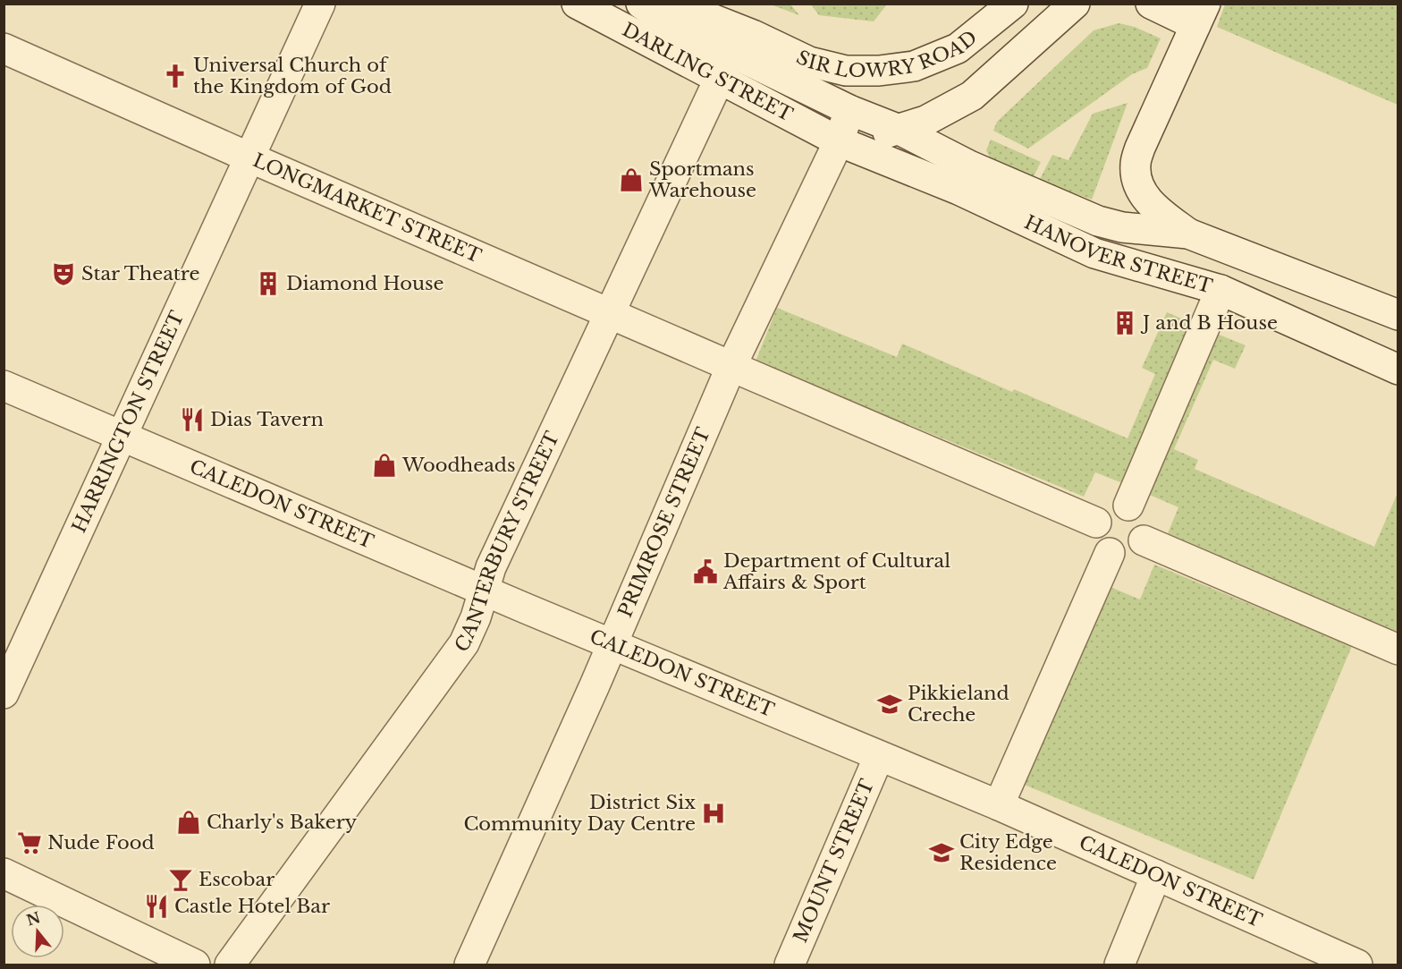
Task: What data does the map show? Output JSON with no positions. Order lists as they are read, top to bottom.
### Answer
{
  "streets": {
    "street": [
      "SIR LOWRY ROAD",
      "DARLING STREET",
      "LONGMARKET STREET",
      "HANOVER STREET",
      "HARRINGTON STREET",
      "CALEDON STREET",
      "PRIMROSE STREET",
      "CANTERBURY STREET",
      "MOUNT STREET"
    ]
  },
  "crossings": [
    ["DARLING STREET", "HANOVER STREET"],
    ["DARLING STREET", "PRIMROSE STREET"],
    ["DARLING STREET", "CANTERBURY STREET"],
    ["LONGMARKET STREET", "HARRINGTON STREET"],
    ["LONGMARKET STREET", "PRIMROSE STREET"],
    ["LONGMARKET STREET", "CANTERBURY STREET"],
    ["HANOVER STREET", "PRIMROSE STREET"],
    ["HARRINGTON STREET", "CALEDON STREET"],
    ["CALEDON STREET", "PRIMROSE STREET"],
    ["CALEDON STREET", "CANTERBURY STREET"],
    ["CALEDON STREET", "MOUNT STREET"]
  ],
  "places": {
    "church": ["Universal Church of the Kingdom of God"],
    "shop": ["Sportmans Warehouse", "Woodheads", "Charly's Bakery"],
    "theatre": ["Star Theatre"],
    "building": ["Diamond House", "J and B House"],
    "restaurant": ["Dias Tavern", "Castle Hotel Bar"],
    "public building": ["Department of Cultural Affairs & Sport"],
    "school or university": ["Pikkieland Creche", "City Edge Residence"],
    "hospital": ["District Six Community Day Centre"],
    "supermarket": ["Nude Food"],
    "bar": ["Escobar"]
  },
  "north": "top"
}
